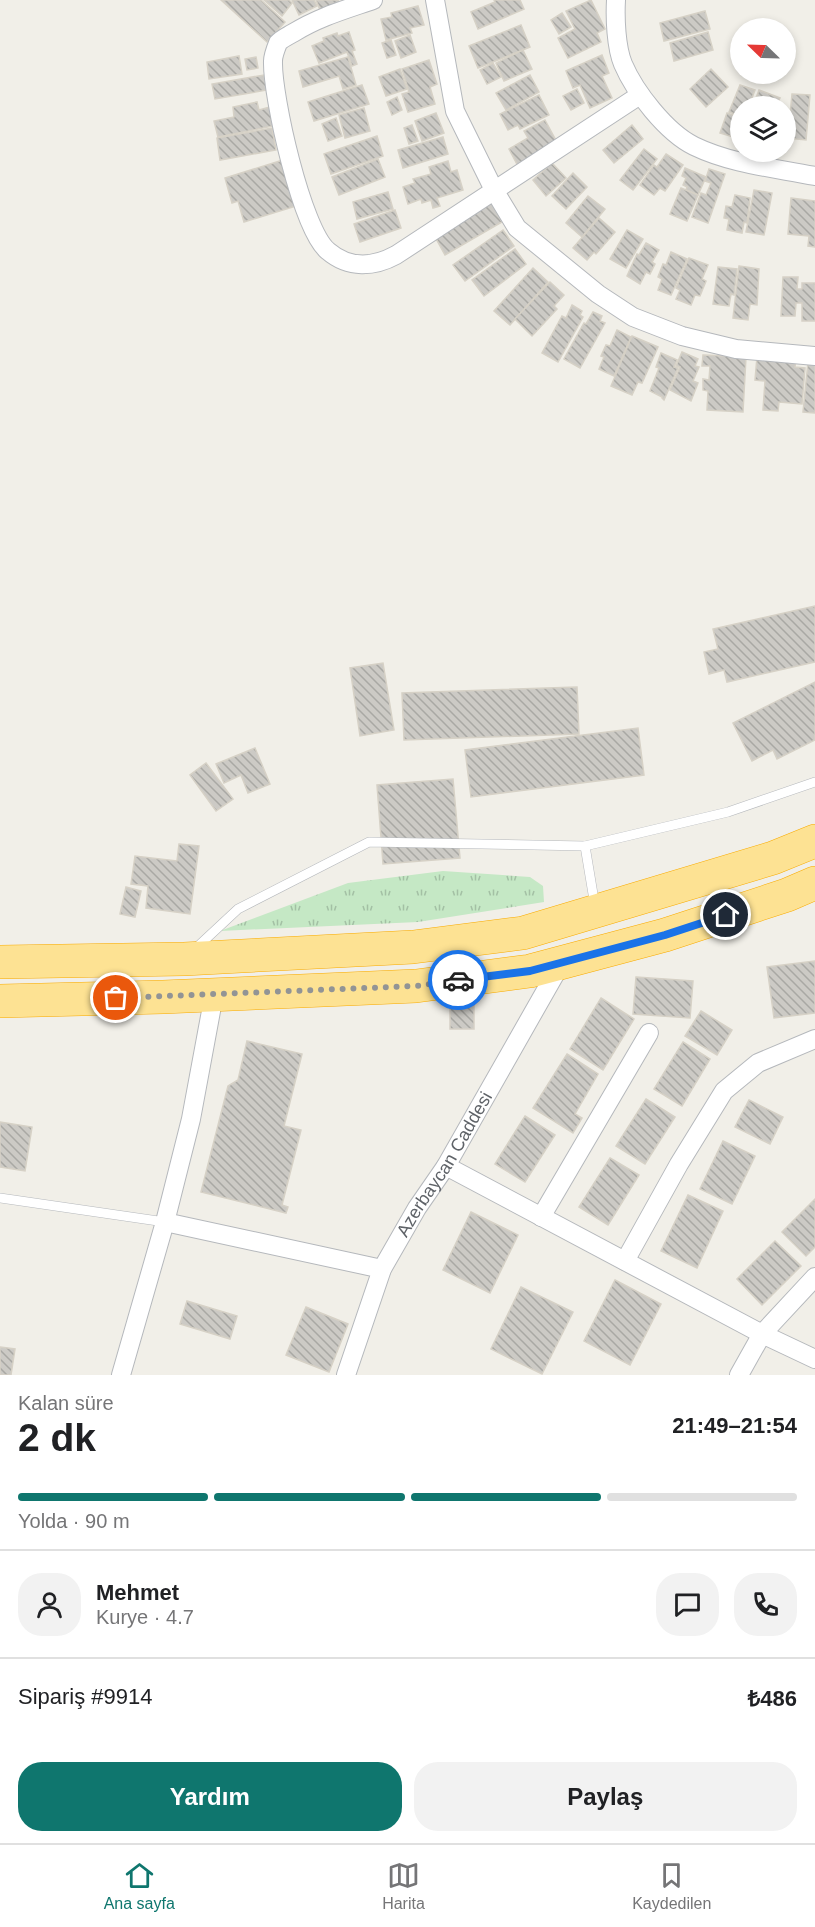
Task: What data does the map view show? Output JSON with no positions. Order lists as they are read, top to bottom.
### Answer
{
  "streets": {
    "street": ["Azerbaycan Caddesi"]
  },
  "north": "top left",
  "page": {
    "heading": ["2 dk", "Kalan süre", "21:49–21:54"],
    "panel": [
      "Mehmet",
      "Kurye · 4.7",
      "Sipariş #9914",
      "₺486"
    ],
    "bar": "Yolda · 90 m",
    "buttons": ["Yardım", "Paylaş"],
    "tabs": ["Ana sayfa", "Harita", "Kaydedilen"]
  }
}
